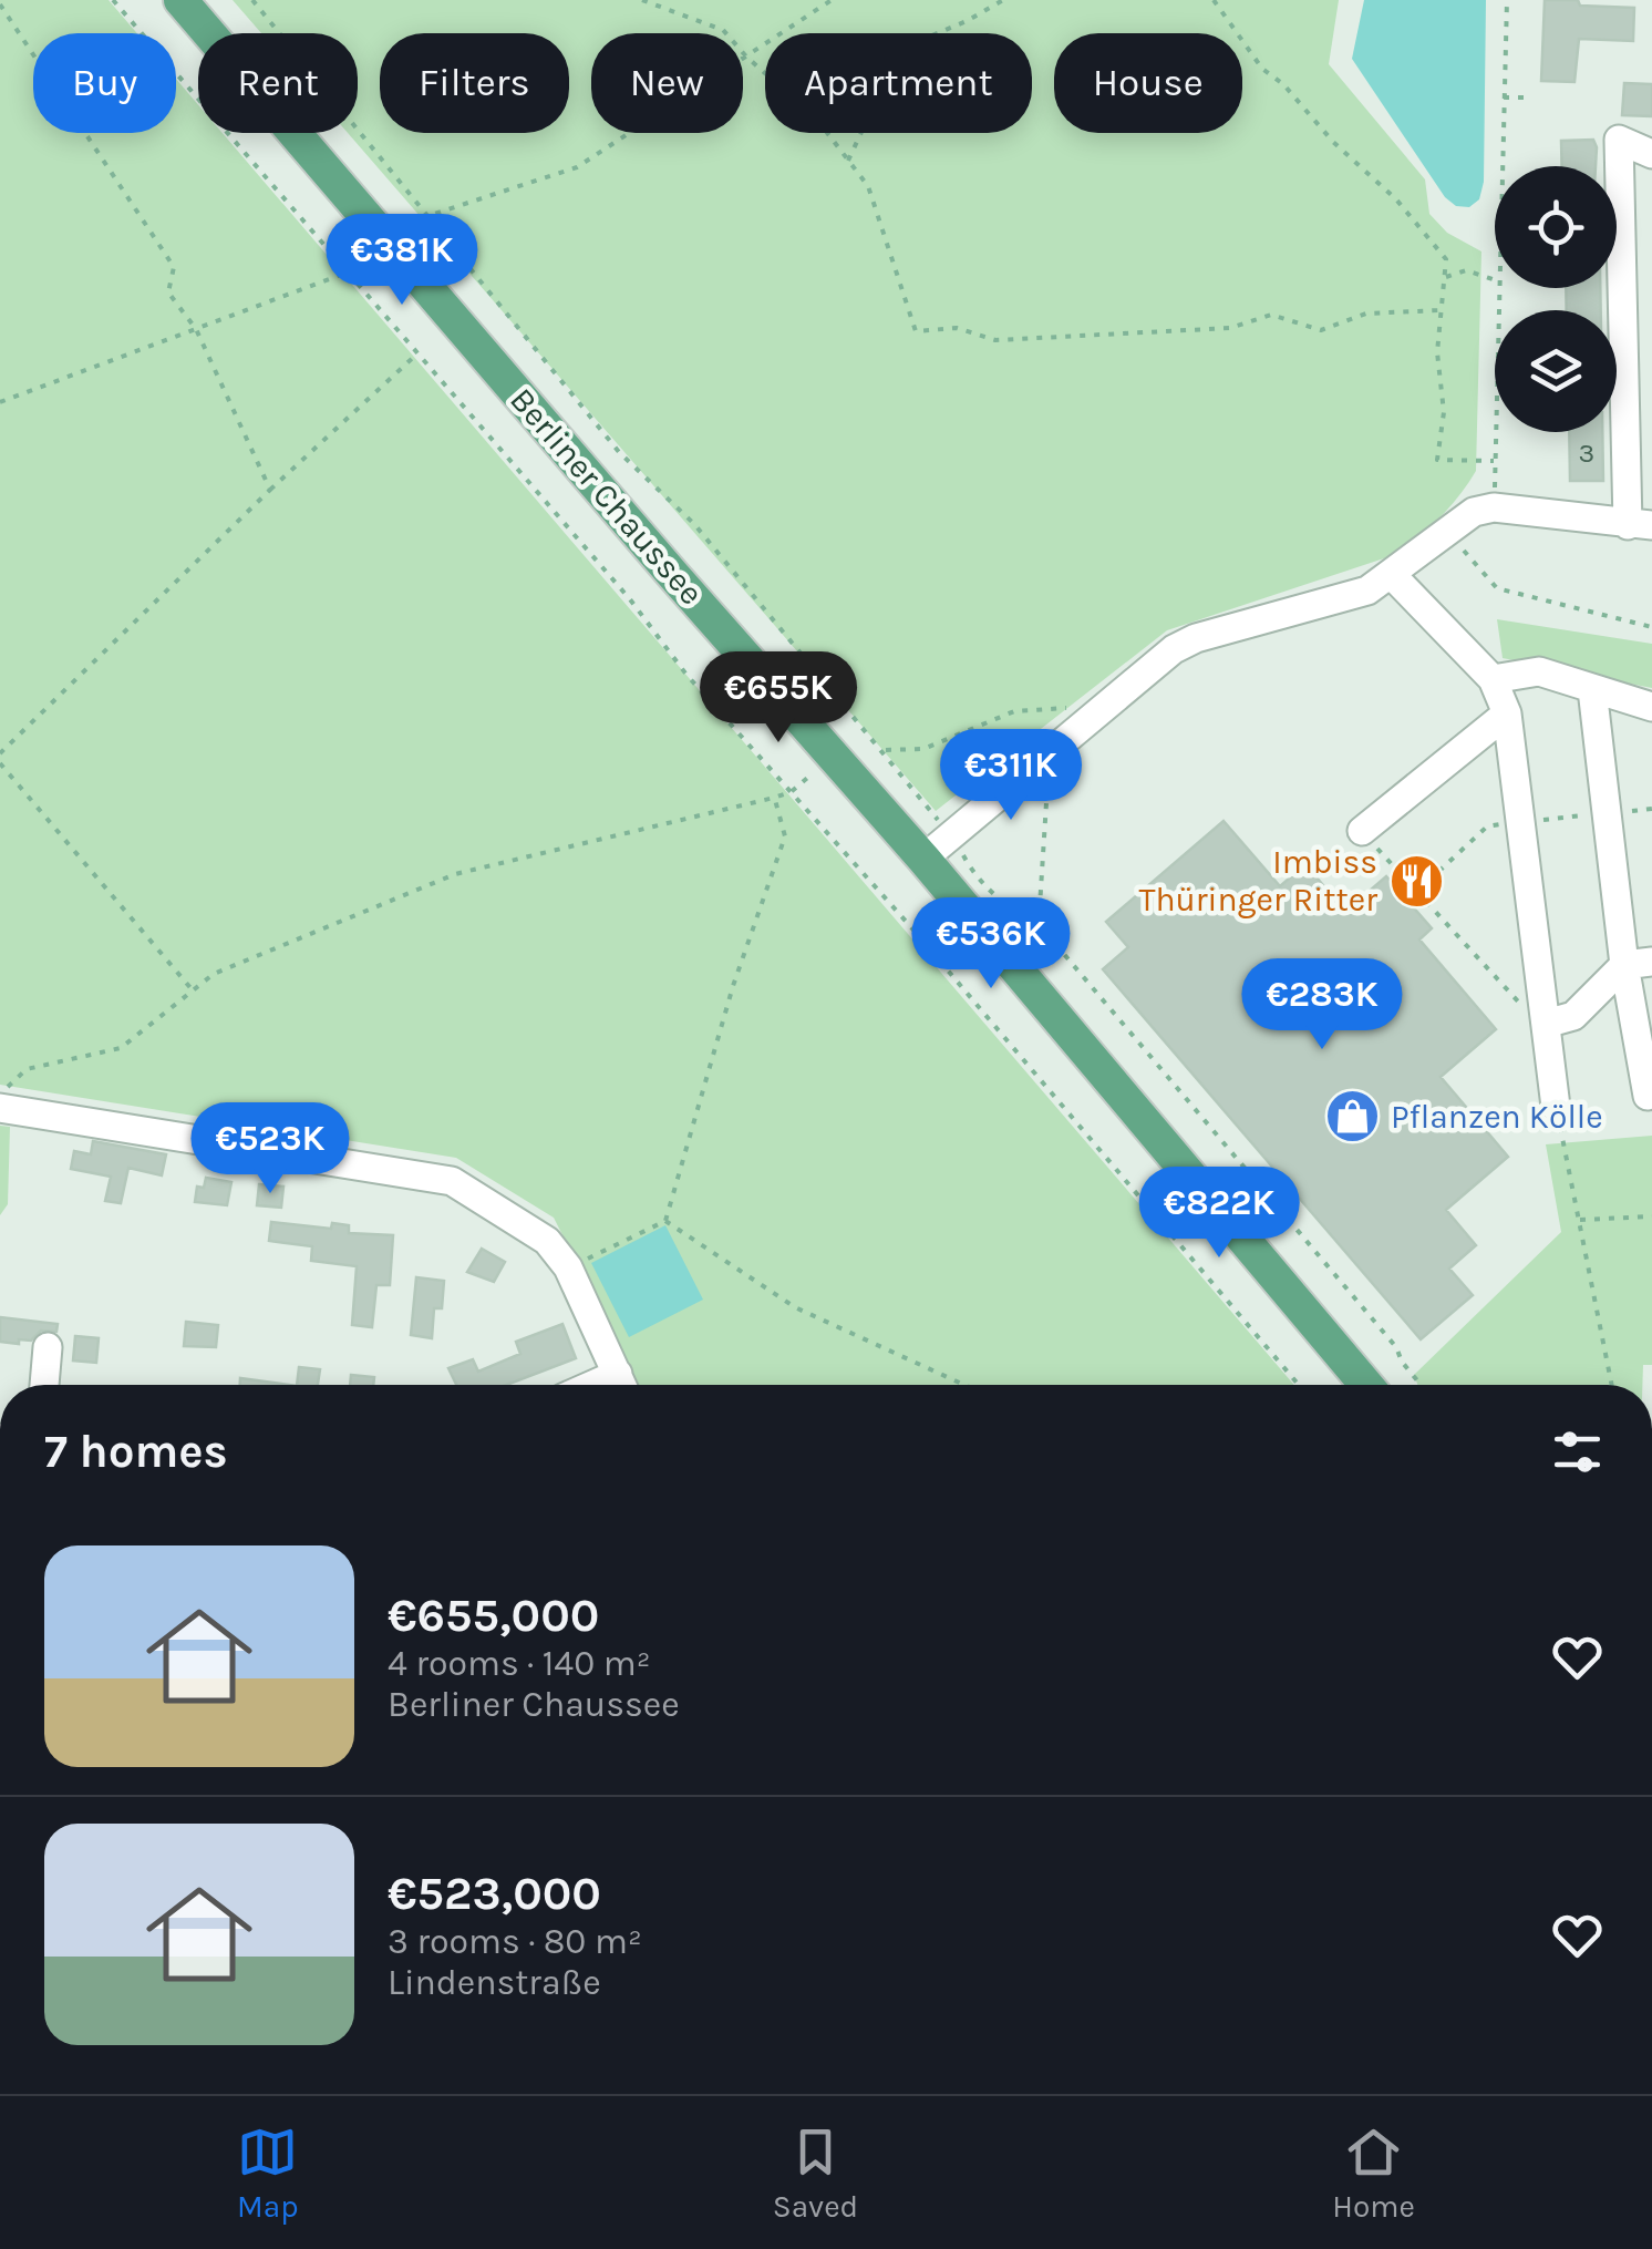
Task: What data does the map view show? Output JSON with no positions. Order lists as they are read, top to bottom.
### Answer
{
  "streets": {
    "main road": ["Berliner Chaussee"]
  },
  "places": {
    "restaurant": ["Imbiss Thüringer Ritter"],
    "shop": ["Pflanzen Kölle"]
  },
  "house_numbers": ["3"],
  "page": {
    "chip": [
      "Buy",
      "Rent",
      "Filters",
      "New",
      "Apartment",
      "House"
    ],
    "price": [
      "€381K",
      "€655K",
      "€311K",
      "€536K",
      "€283K",
      "€523K",
      "€822K"
    ],
    "heading": "7 homes",
    "list": [
      {
        "name": "€655,000",
        "note": "4 rooms · 140 m² · Berliner Chaussee"
      },
      {
        "name": "€523,000",
        "note": "3 rooms · 80 m² · Lindenstraße"
      }
    ],
    "tabs": ["Map", "Saved", "Home"]
  }
}
